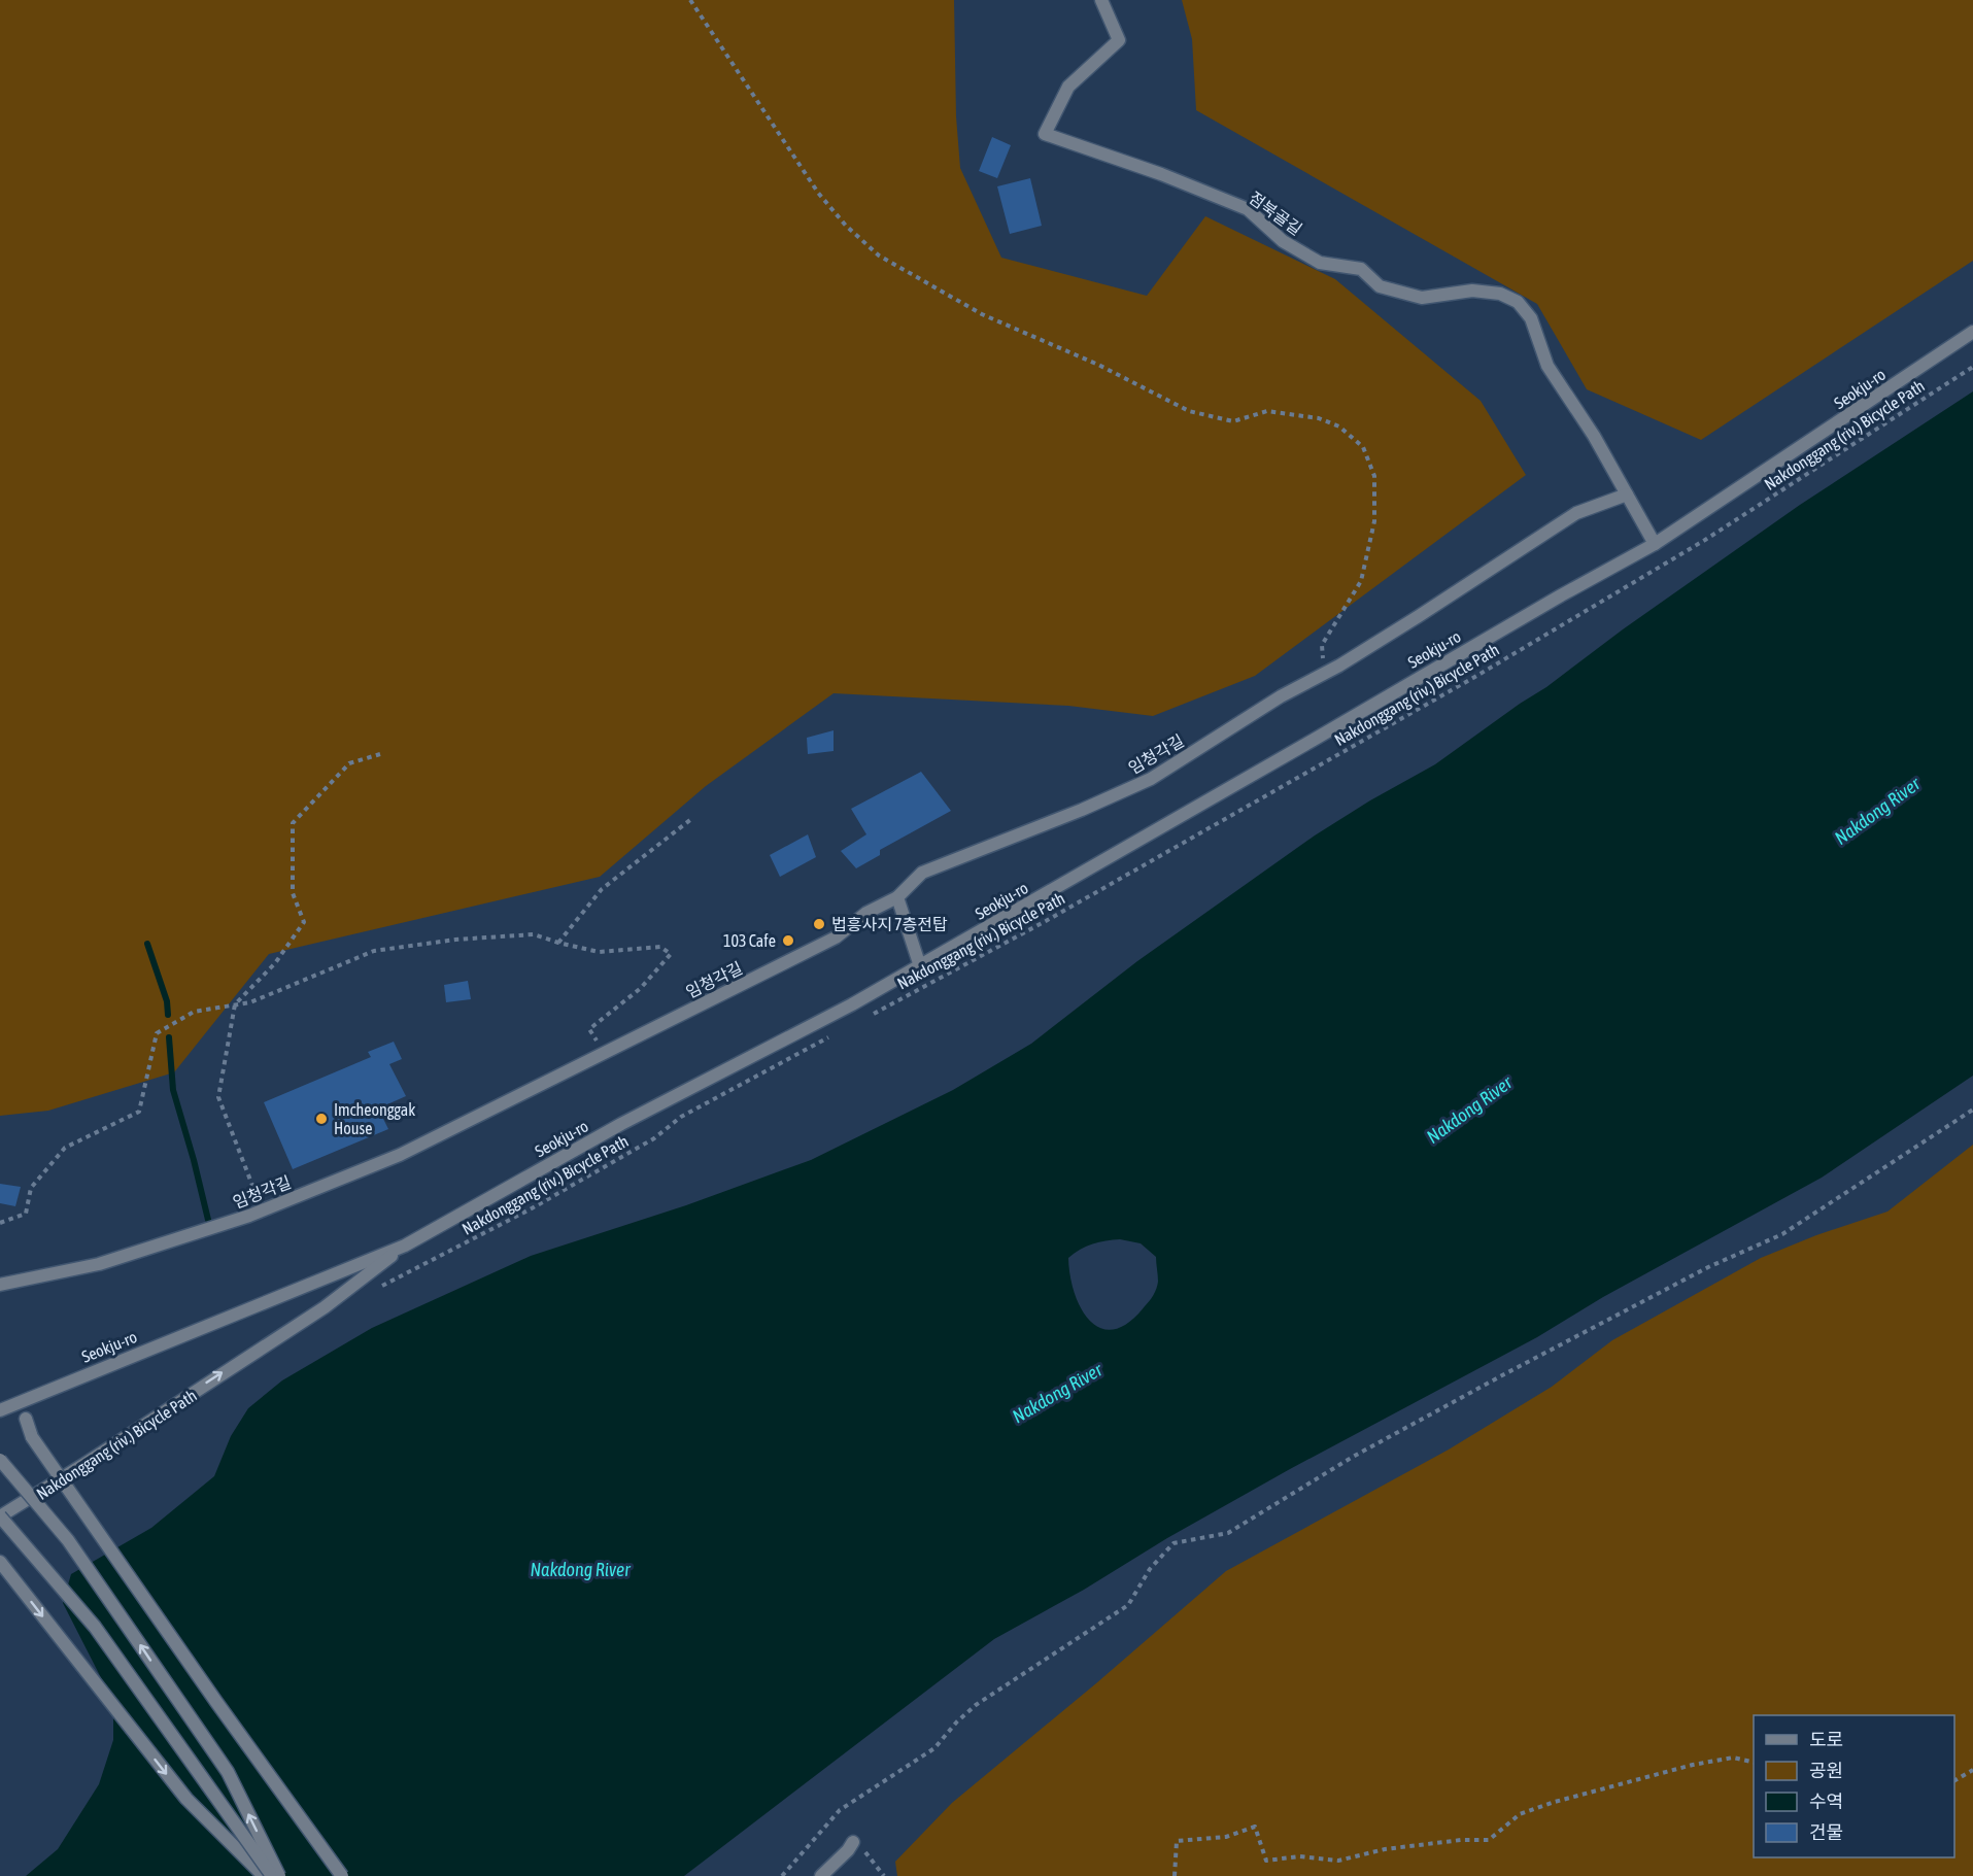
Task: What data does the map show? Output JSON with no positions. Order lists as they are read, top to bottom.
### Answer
{
  "streets": {
    "street": ["점북골길", "Seokju-ro", "임청각길"],
    "path": ["Nakdonggang (riv.) Bicycle Path"]
  },
  "crossings": [
    ["점북골길", "Seokju-ro"],
    ["점북골길", "임청각길"]
  ],
  "water": ["Nakdong River"],
  "places": ["법흥사지 7층전탑", "103 Cafe", "Imcheonggak House"],
  "legend": [
    "도로",
    "공원",
    "수역",
    "건물"
  ]
}
